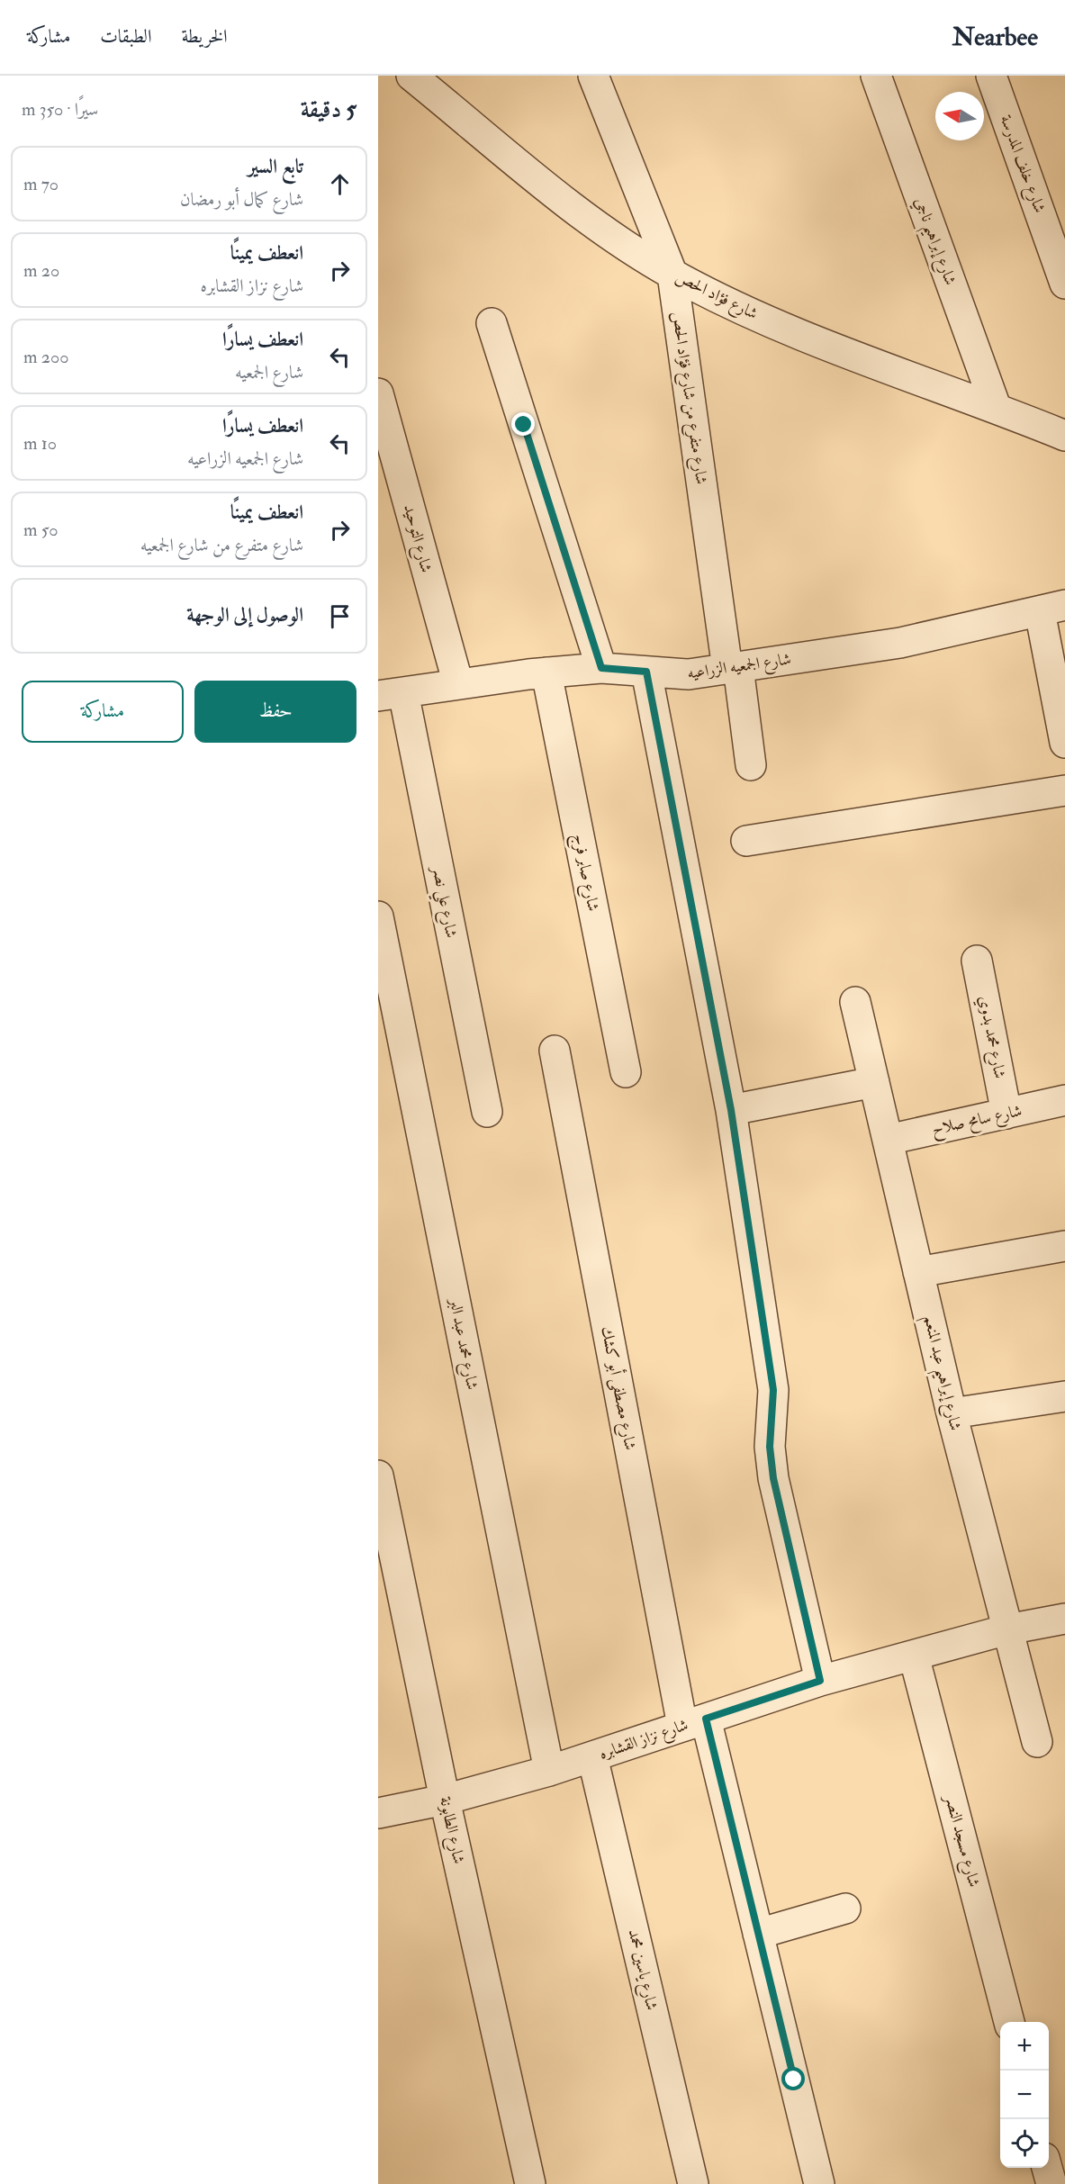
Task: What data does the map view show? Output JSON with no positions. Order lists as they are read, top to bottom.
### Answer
{
  "streets": {
    "street": [
      "شارع خلف المدرسة",
      "شارع إبراهيم ناجي",
      "شارع فؤاد الحص",
      "شارع متفرع من شارع فؤاد الحص",
      "شارع التوحيد",
      "شارع الجمعيه الزراعيه",
      "شارع صابر فرج",
      "شارع علي نصر",
      "شارع محمد بدوي",
      "شارع سامح صلاح",
      "شارع محمد عبد البر",
      "شارع إبراهيم عبد المنعم",
      "شارع مصطفى أبو كشك",
      "شارع نزاز القشابره",
      "شارع الطابونة",
      "شارع مسجد النصر",
      "شارع ياسين محمد"
    ]
  },
  "crossings": [
    ["شارع إبراهيم ناجي", "شارع فؤاد الحص"],
    ["شارع فؤاد الحص", "شارع متفرع من شارع فؤاد الحص"],
    ["شارع متفرع من شارع فؤاد الحص", "شارع الجمعيه الزراعيه"],
    ["شارع التوحيد", "شارع الجمعيه الزراعيه"],
    ["شارع الجمعيه الزراعيه", "شارع صابر فرج"],
    ["شارع الجمعيه الزراعيه", "شارع علي نصر"],
    ["شارع محمد بدوي", "شارع سامح صلاح"],
    ["شارع سامح صلاح", "شارع إبراهيم عبد المنعم"],
    ["شارع محمد عبد البر", "شارع نزاز القشابره"],
    ["شارع إبراهيم عبد المنعم", "شارع نزاز القشابره"],
    ["شارع مصطفى أبو كشك", "شارع نزاز القشابره"],
    ["شارع نزاز القشابره", "شارع الطابونة"],
    ["شارع نزاز القشابره", "شارع مسجد النصر"],
    ["شارع نزاز القشابره", "شارع ياسين محمد"]
  ],
  "north": "left",
  "page": {
    "header": "Nearbee",
    "nav": ["الخريطة", "الطبقات", "مشاركة"],
    "heading": ["5 دقيقة", "سيرًا · 350 m"],
    "list": [
      ["تابع السير", "شارع كمال أبو رمضان", "70 m"],
      ["انعطف يمينًا", "شارع نزاز القشابره", "20 m"],
      ["انعطف يسارًا", "شارع الجمعيه", "200 m"],
      ["انعطف يسارًا", "شارع الجمعيه الزراعيه", "10 m"],
      ["انعطف يمينًا", "شارع متفرع من شارع الجمعيه", "50 m"],
      "الوصول إلى الوجهة"
    ],
    "buttons": ["حفظ", "مشاركة"],
    "map_buttons": ["+", "−"]
  }
}
